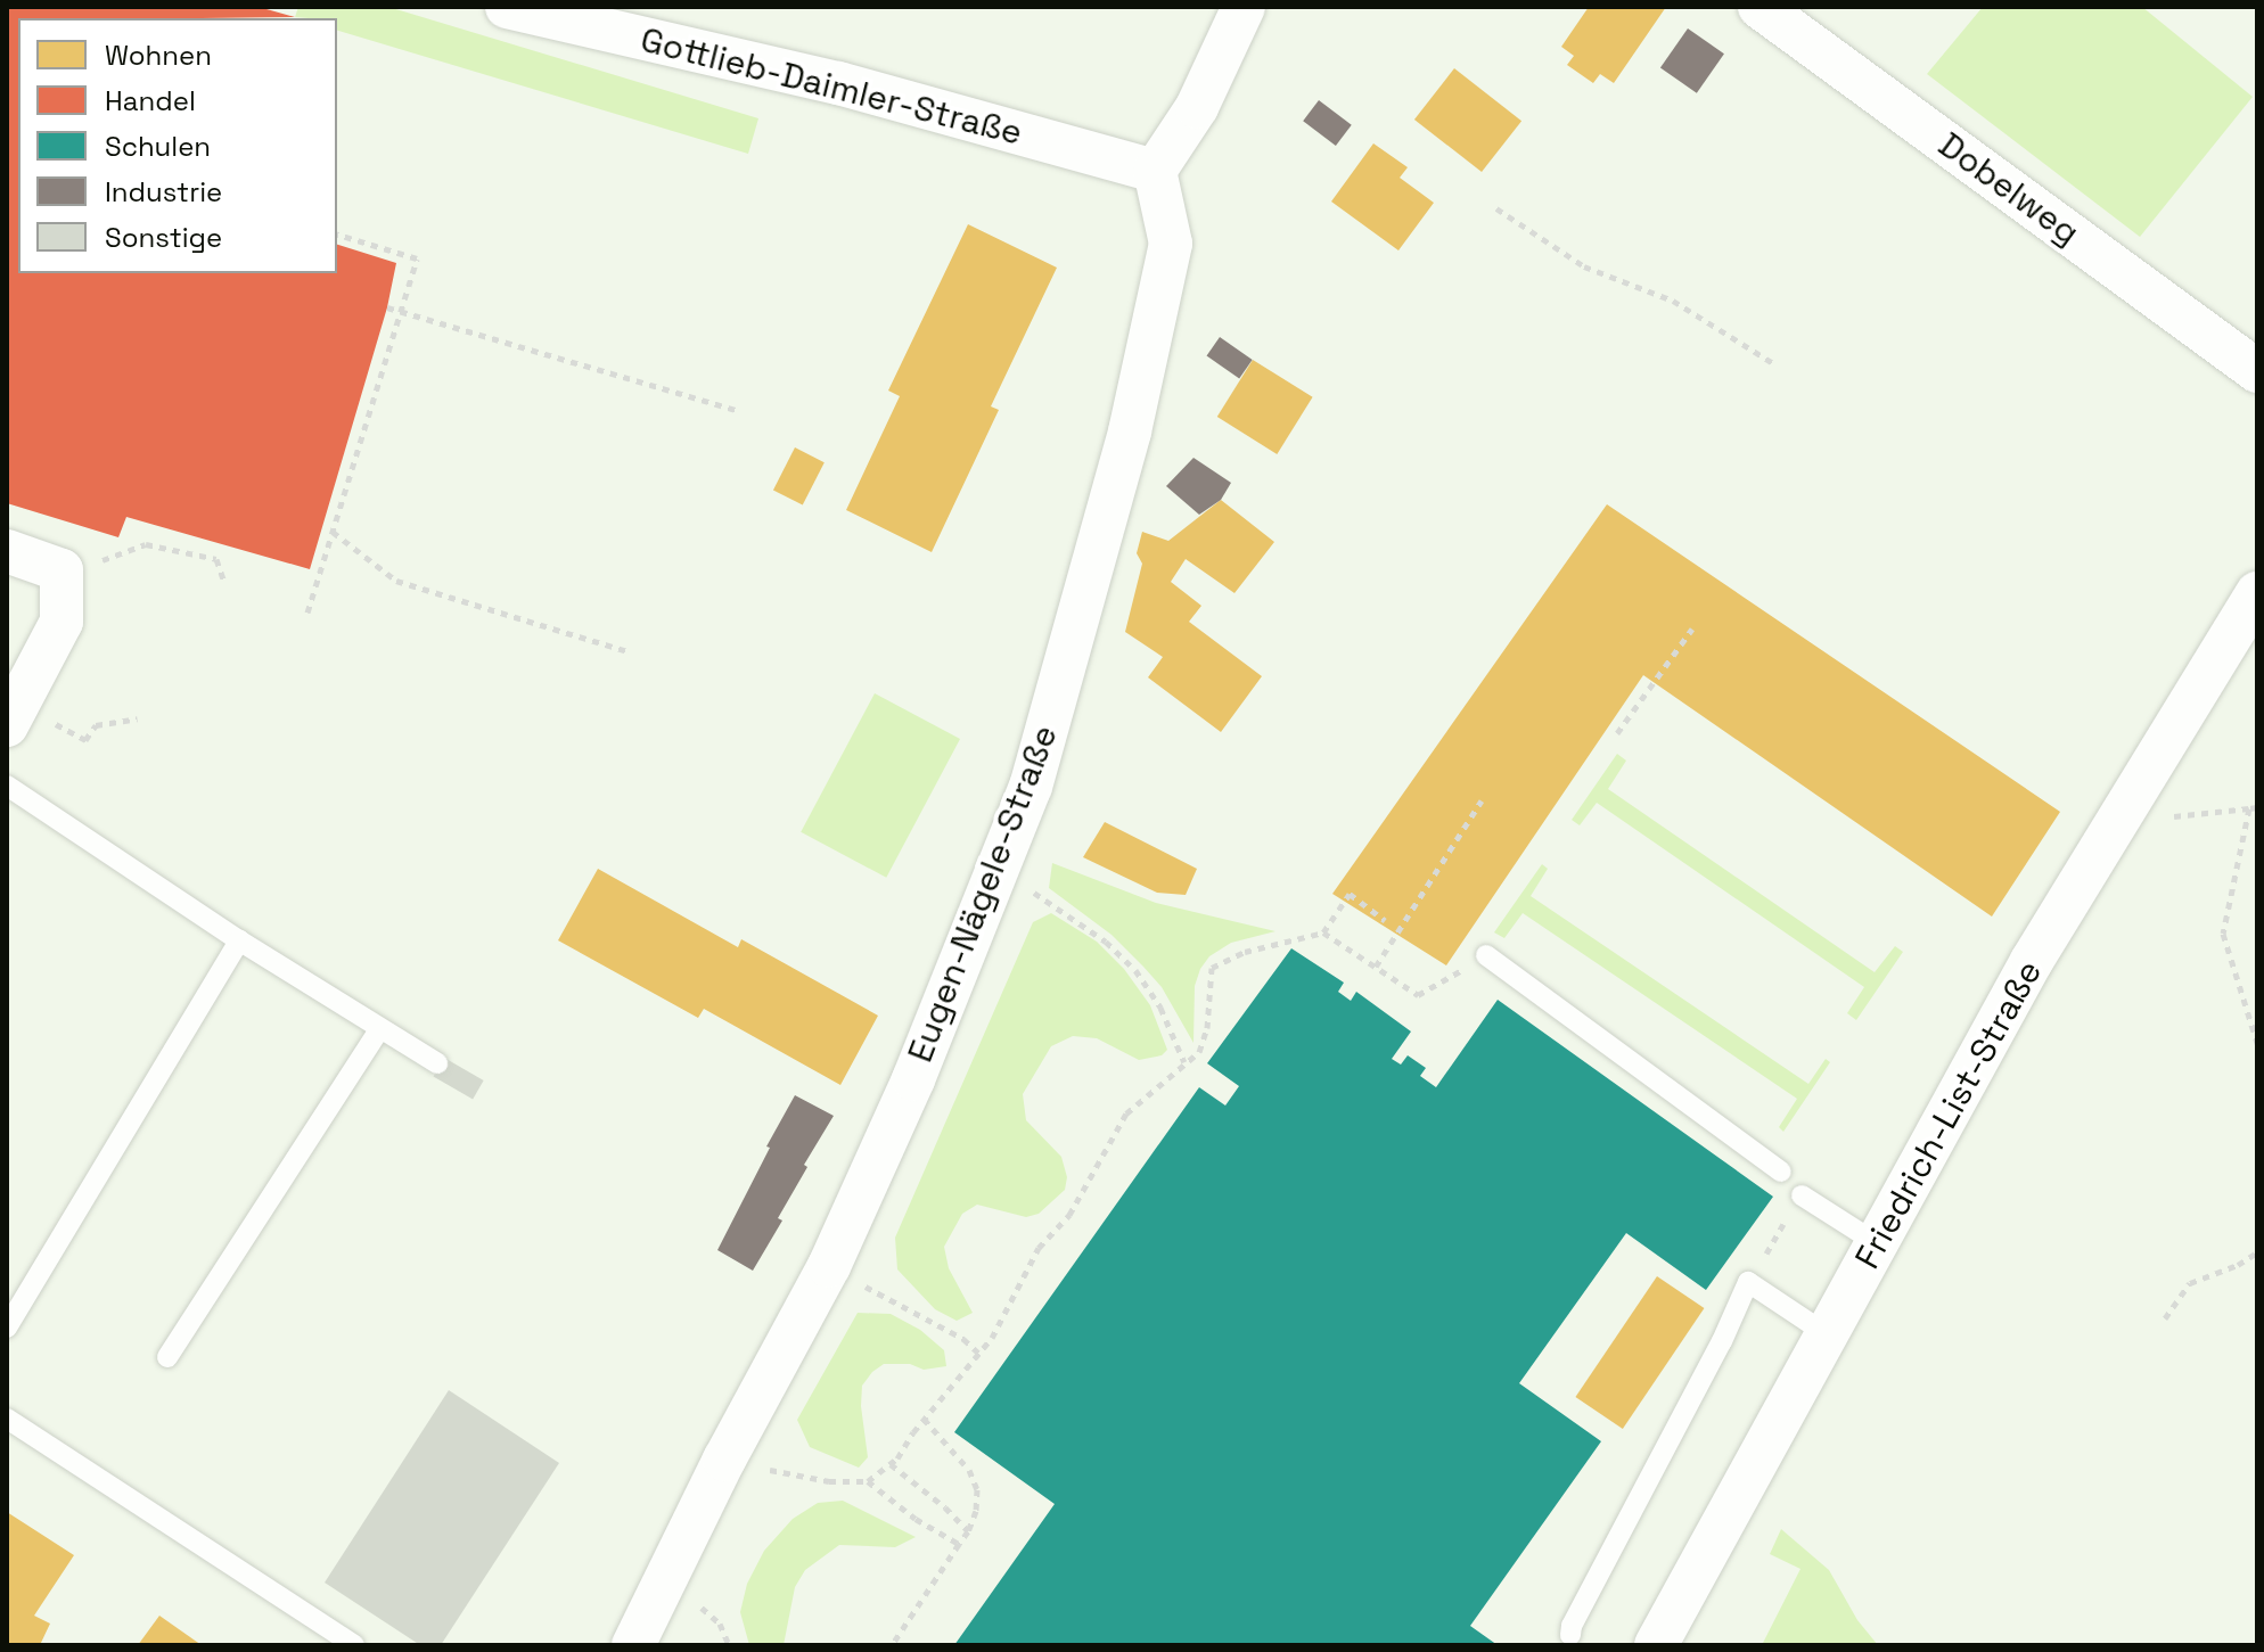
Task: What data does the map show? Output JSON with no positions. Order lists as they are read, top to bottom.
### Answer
{
  "streets": {
    "street": [
      "Gottlieb-Daimler-Straße",
      "Dobelweg",
      "Eugen-Nägele-Straße",
      "Friedrich-List-Straße"
    ]
  },
  "crossings": [
    ["Gottlieb-Daimler-Straße", "Eugen-Nägele-Straße"]
  ],
  "legend": [
    "Wohnen",
    "Handel",
    "Schulen",
    "Industrie",
    "Sonstige"
  ]
}
